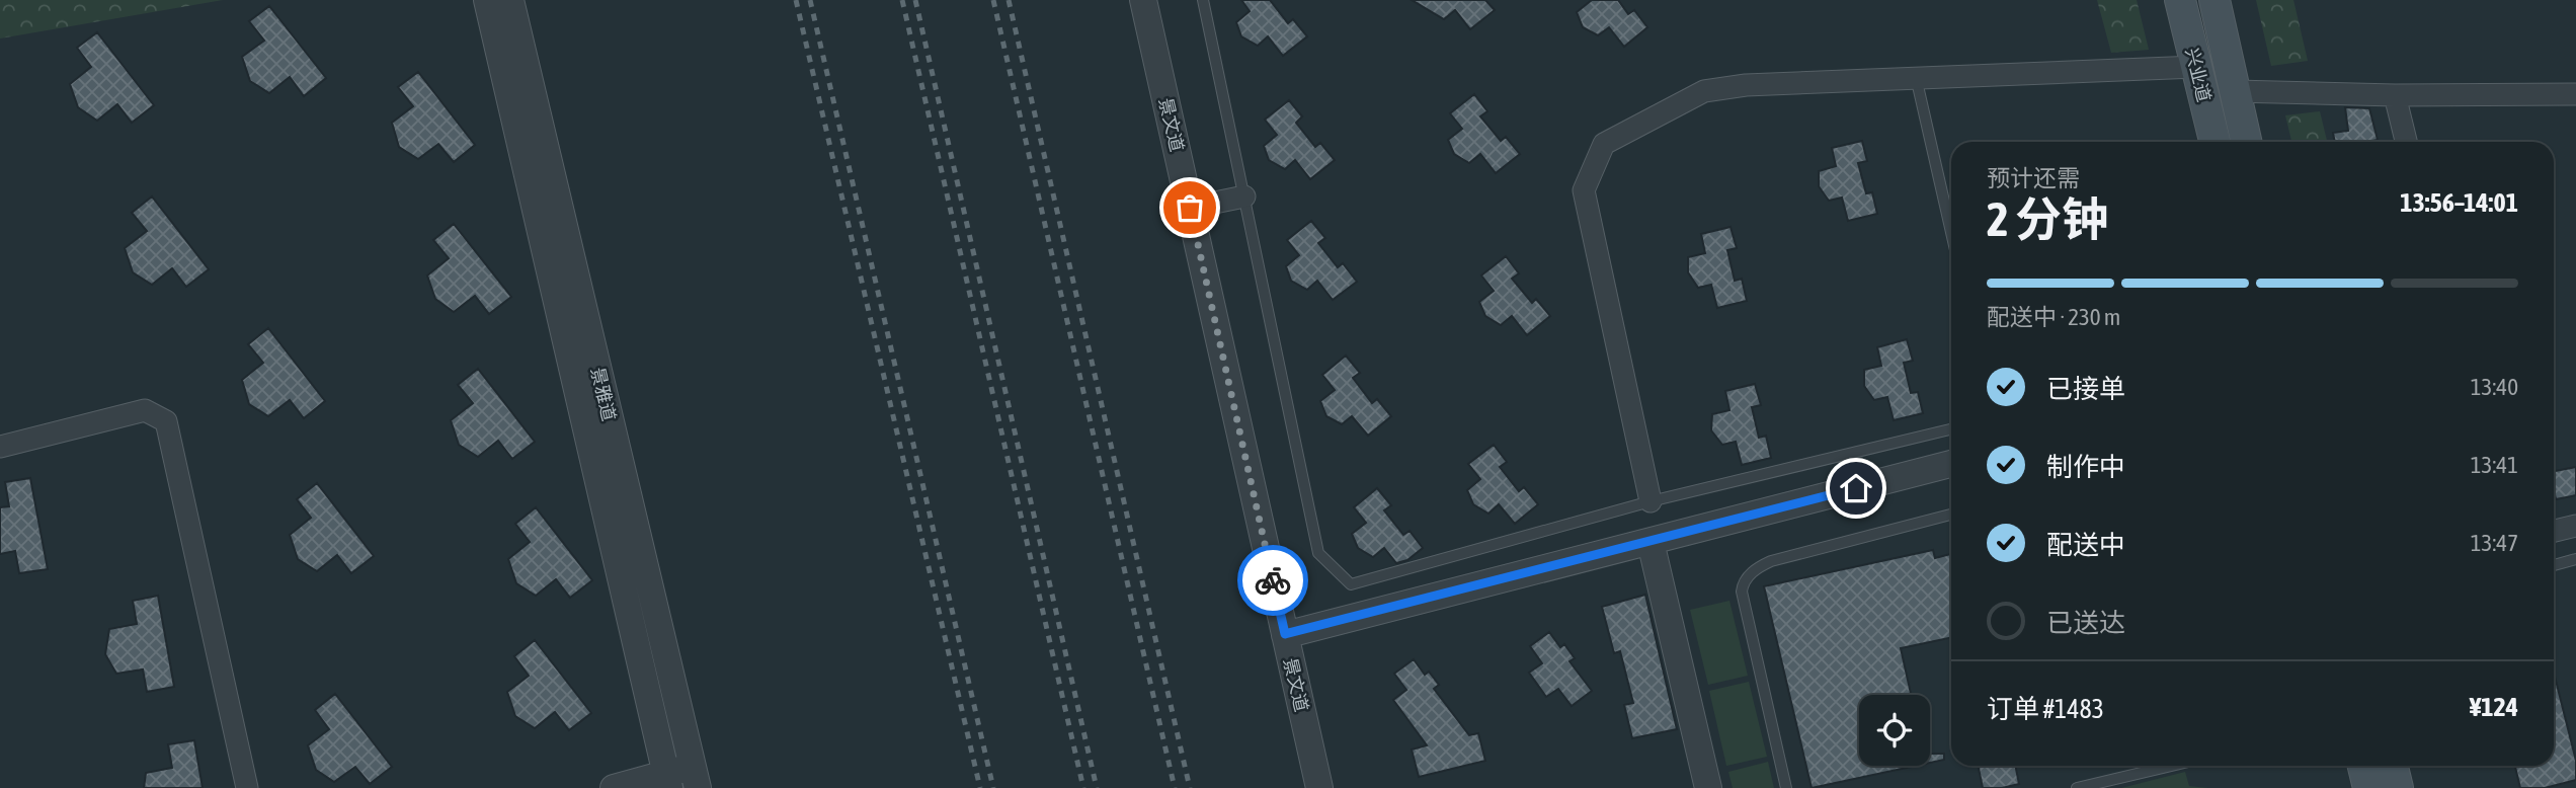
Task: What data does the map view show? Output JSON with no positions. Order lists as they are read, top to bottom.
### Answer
{
  "streets": {
    "main road": ["兴业道"],
    "street": ["景文道", "景雅道"]
  },
  "page": {
    "heading": ["2 分钟", "预计还需", "13:56–14:01"],
    "panel": ["订单 #1483", "¥124"],
    "bar": "配送中 · 230 m",
    "list": [
      ["已接单", "13:40"],
      ["制作中", "13:41"],
      ["配送中", "13:47"],
      "已送达"
    ]
  }
}
